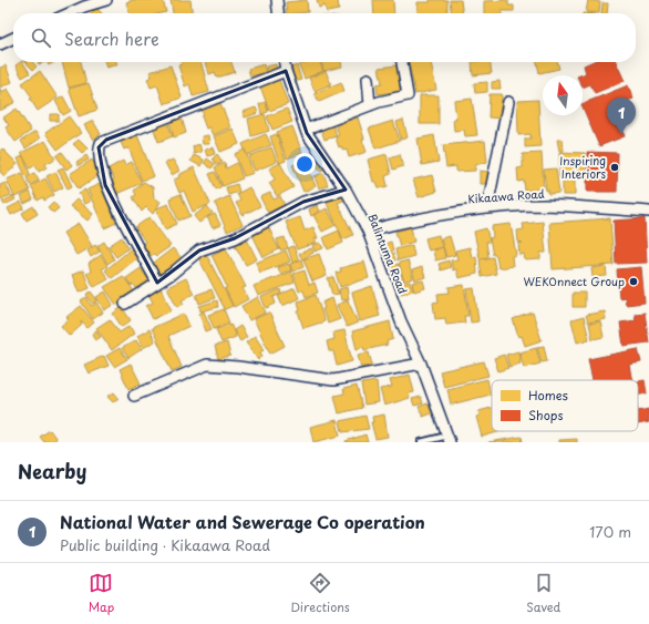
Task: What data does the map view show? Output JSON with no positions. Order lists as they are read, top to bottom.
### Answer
{
  "streets": {
    "street": ["Kikaawa Road", "Balintuma Road"]
  },
  "crossings": [
    ["Kikaawa Road", "Balintuma Road"]
  ],
  "places": ["Inspiring Interiors", "WEKOnnect Group"],
  "legend": ["Homes", "Shops"],
  "north": "top",
  "page": {
    "search": "Search here",
    "pins": "1",
    "heading": "Nearby",
    "list": [
      {
        "mark": "1",
        "name": "National Water and Sewerage Co operation",
        "note": "Public building · Kikaawa Road",
        "value": "170 m"
      }
    ],
    "nav": ["Map", "Directions", "Saved"]
  }
}
